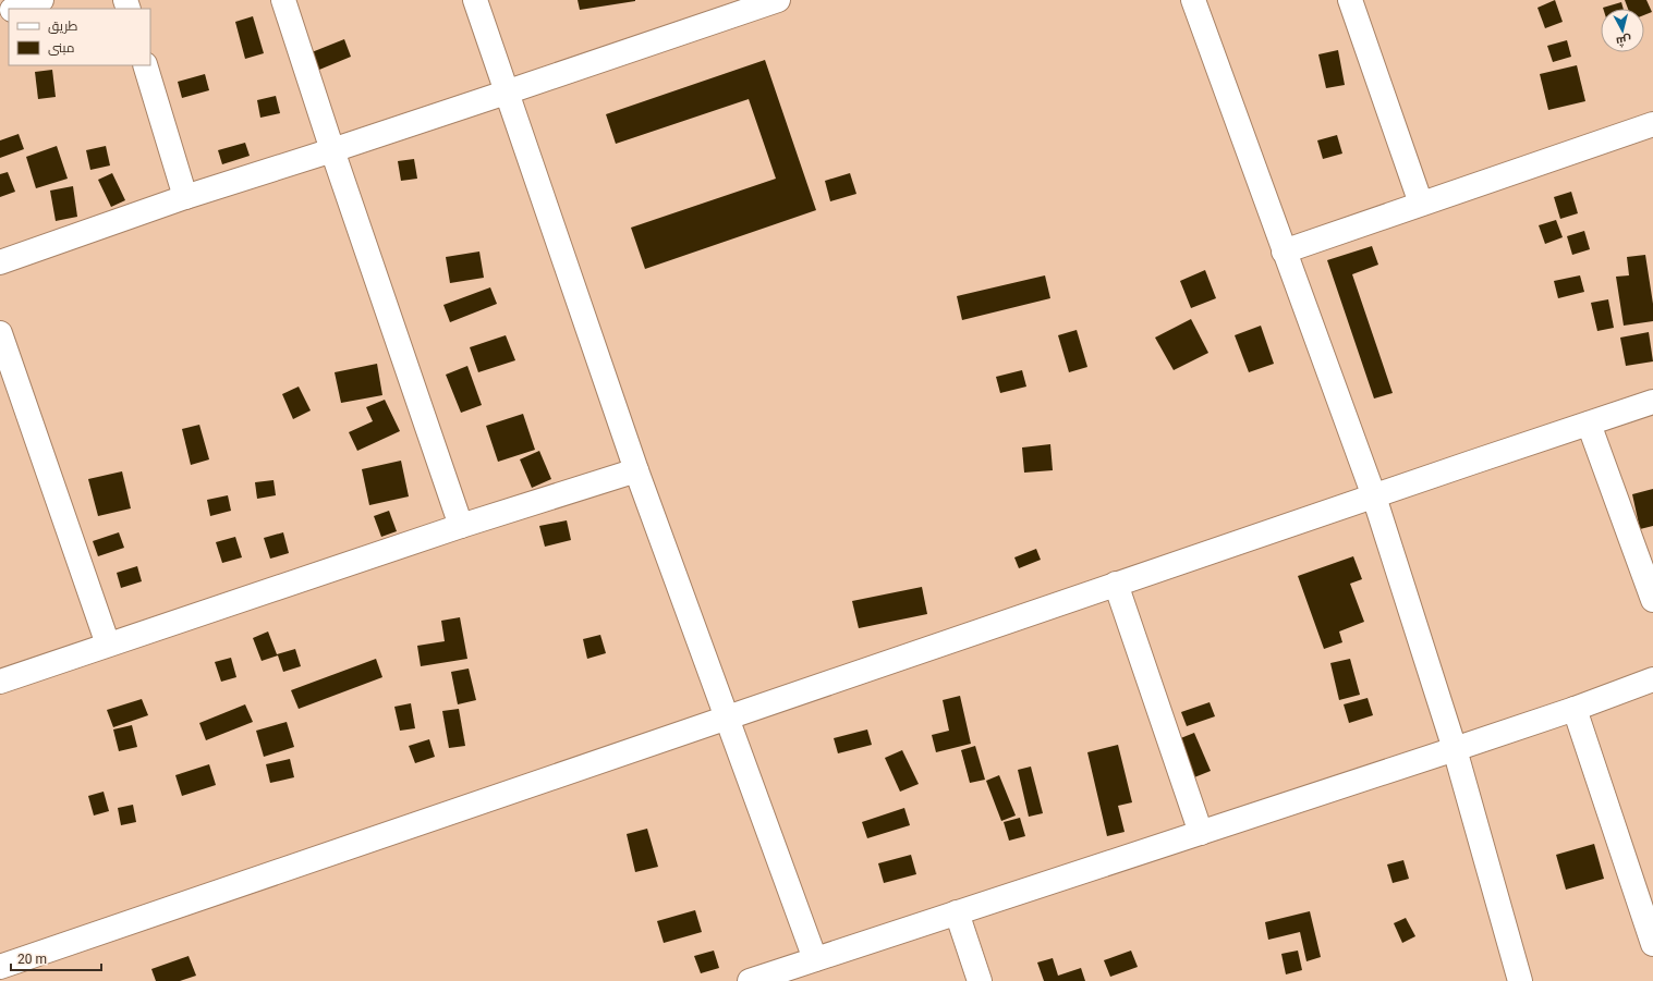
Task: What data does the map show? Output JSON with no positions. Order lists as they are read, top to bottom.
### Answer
{
  "legend": ["طريق", "مبنى"],
  "scale_bar": "20 m",
  "north": "bottom"
}
